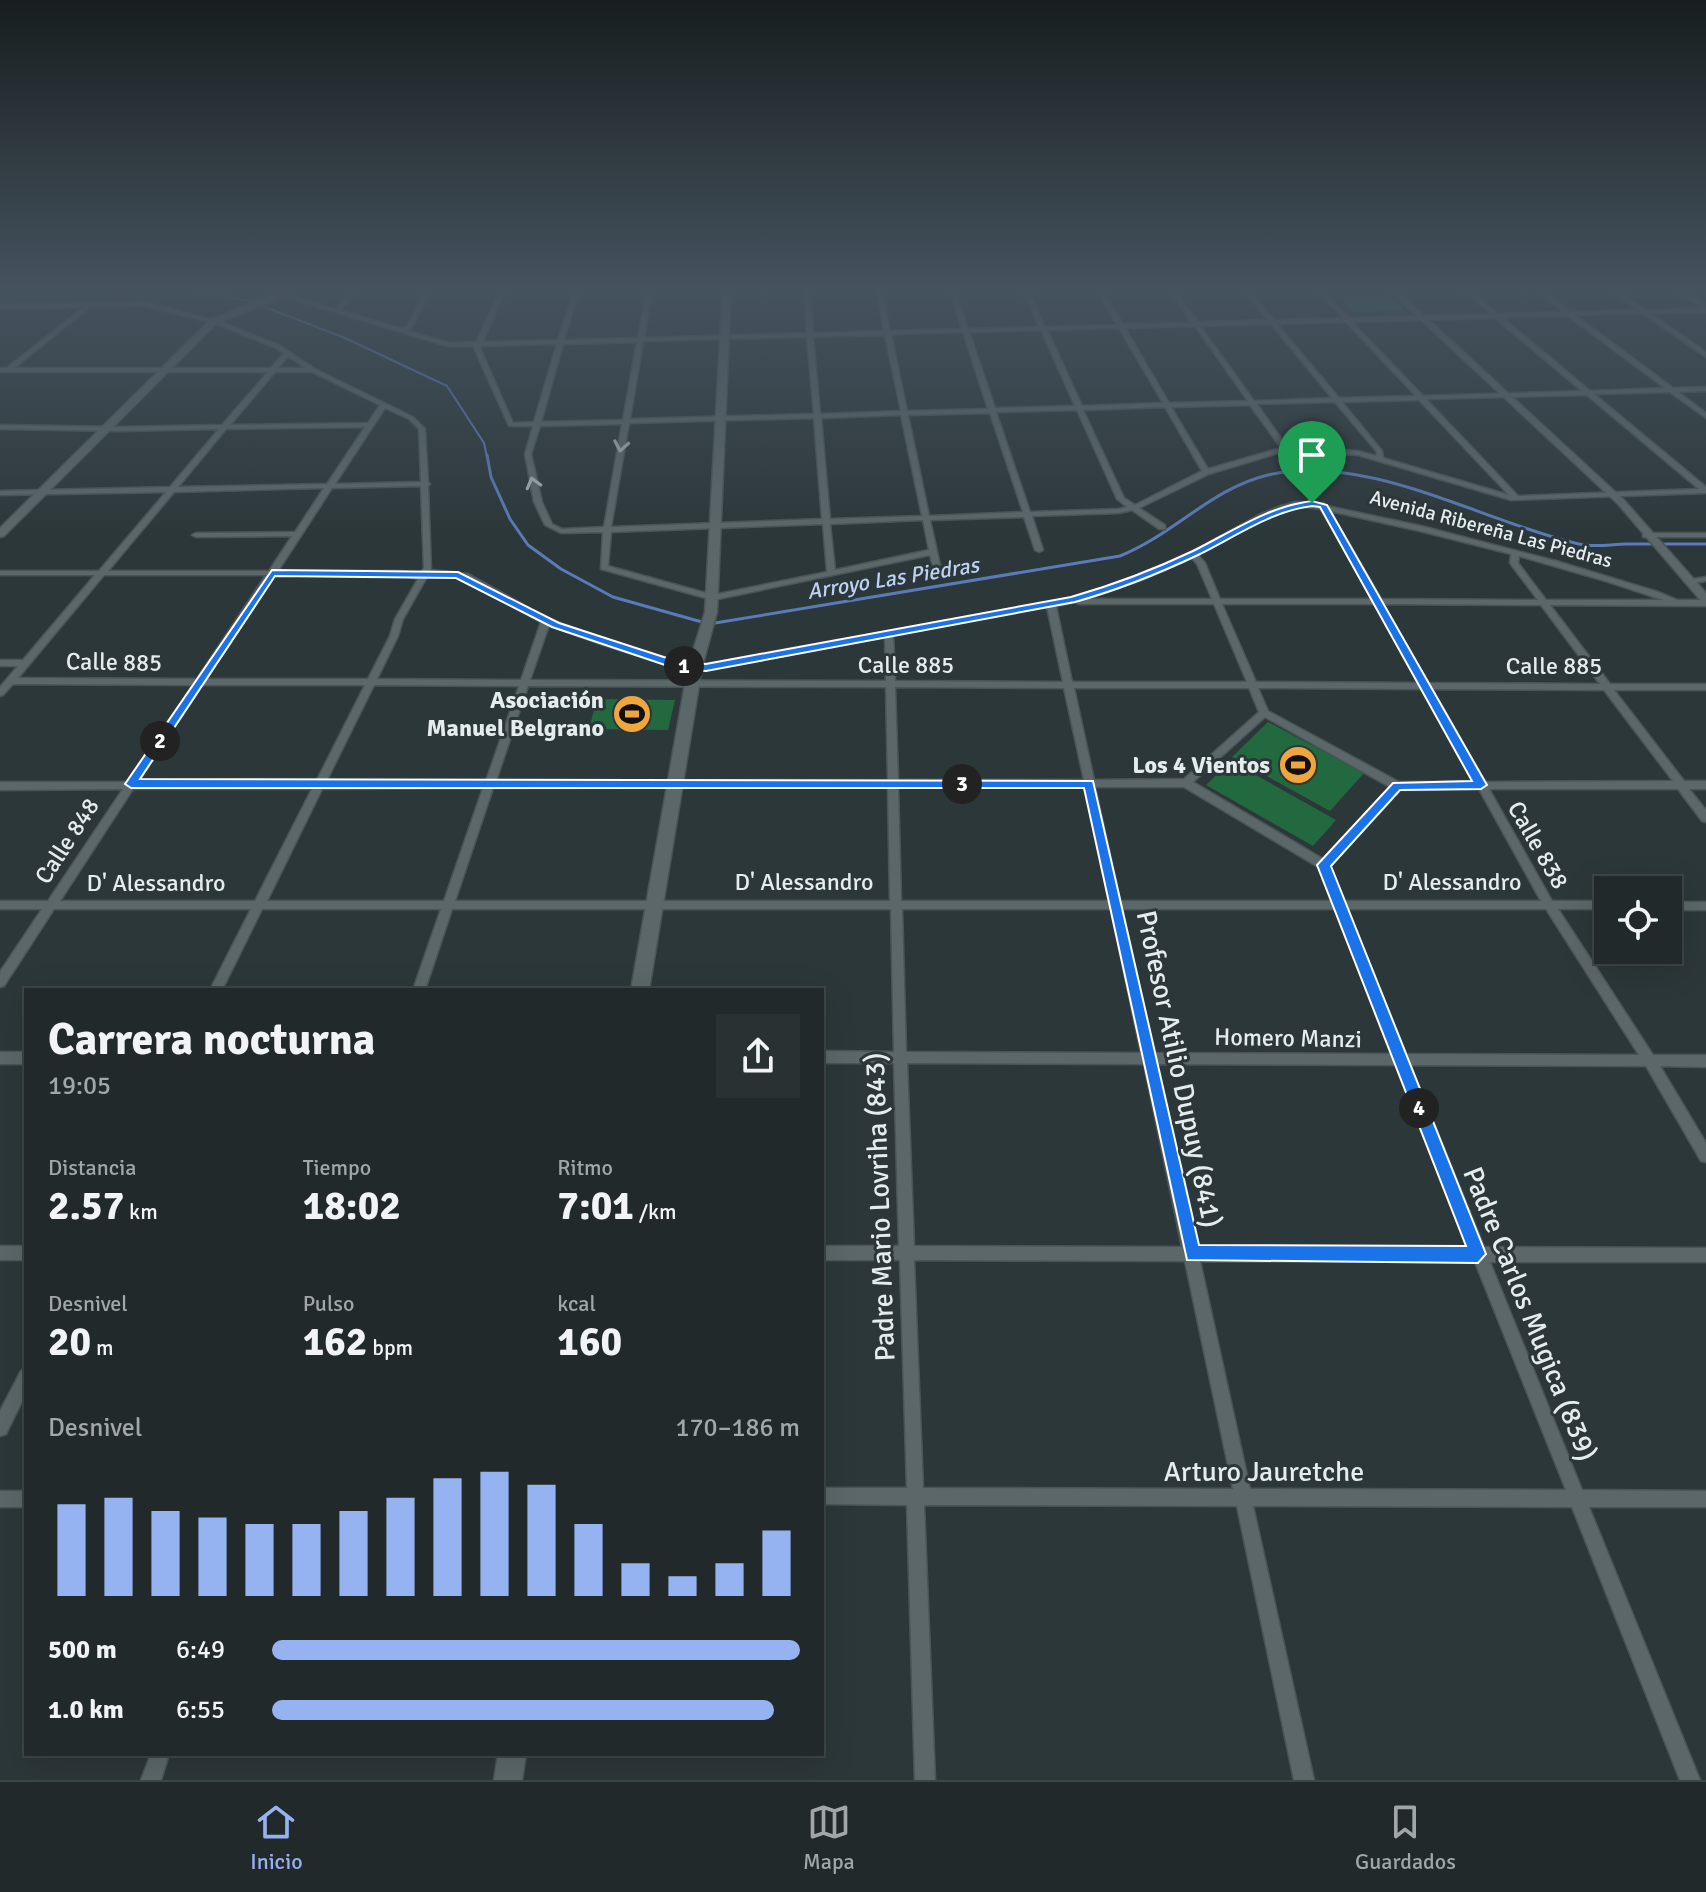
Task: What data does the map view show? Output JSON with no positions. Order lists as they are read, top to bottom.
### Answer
{
  "streets": {
    "street": [
      "Avenida Ribereña Las Piedras",
      "Calle 885",
      "Calle 848",
      "Calle 838",
      "D' Alessandro",
      "Homero Manzi",
      "Profesor Atilio Dupuy (841)",
      "Padre Mario Lovriha (843)",
      "Padre Carlos Mugica (839)",
      "Arturo Jauretche"
    ]
  },
  "crossings": [
    ["Avenida Ribereña Las Piedras", "Calle 848"],
    ["Avenida Ribereña Las Piedras", "Calle 838"],
    ["Avenida Ribereña Las Piedras", "Profesor Atilio Dupuy (841)"],
    ["Avenida Ribereña Las Piedras", "Padre Mario Lovriha (843)"],
    ["Calle 885", "Calle 848"],
    ["Calle 885", "Calle 838"],
    ["Calle 885", "Profesor Atilio Dupuy (841)"],
    ["Calle 885", "Padre Mario Lovriha (843)"],
    ["Calle 848", "D' Alessandro"],
    ["Calle 838", "D' Alessandro"],
    ["Calle 838", "Homero Manzi"],
    ["D' Alessandro", "Profesor Atilio Dupuy (841)"],
    ["D' Alessandro", "Padre Mario Lovriha (843)"],
    ["D' Alessandro", "Padre Carlos Mugica (839)"],
    ["Homero Manzi", "Profesor Atilio Dupuy (841)"],
    ["Homero Manzi", "Padre Mario Lovriha (843)"],
    ["Homero Manzi", "Padre Carlos Mugica (839)"],
    ["Profesor Atilio Dupuy (841)", "Arturo Jauretche"],
    ["Padre Mario Lovriha (843)", "Arturo Jauretche"],
    ["Padre Carlos Mugica (839)", "Arturo Jauretche"]
  ],
  "water": ["Arroyo Las Piedras"],
  "places": {
    "sports": ["Asociación Manuel Belgrano", "Los 4 Vientos"]
  },
  "page": {
    "pins": [
      "1",
      "2",
      "3",
      "4"
    ],
    "heading": ["Carrera nocturna", "19:05"],
    "stats": [
      ["Distancia", "2.57 km"],
      ["Tiempo", "18:02"],
      ["Ritmo", "7:01 /km"],
      ["Desnivel", "20 m"],
      ["Pulso", "162 bpm"],
      ["kcal", "160"]
    ],
    "chart": ["Desnivel", "170–186 m"],
    "list": [
      {
        "name": "500 m",
        "note": "6:49"
      },
      {
        "name": "1.0 km",
        "note": "6:55"
      }
    ],
    "tabs": ["Inicio", "Mapa", "Guardados"]
  }
}
